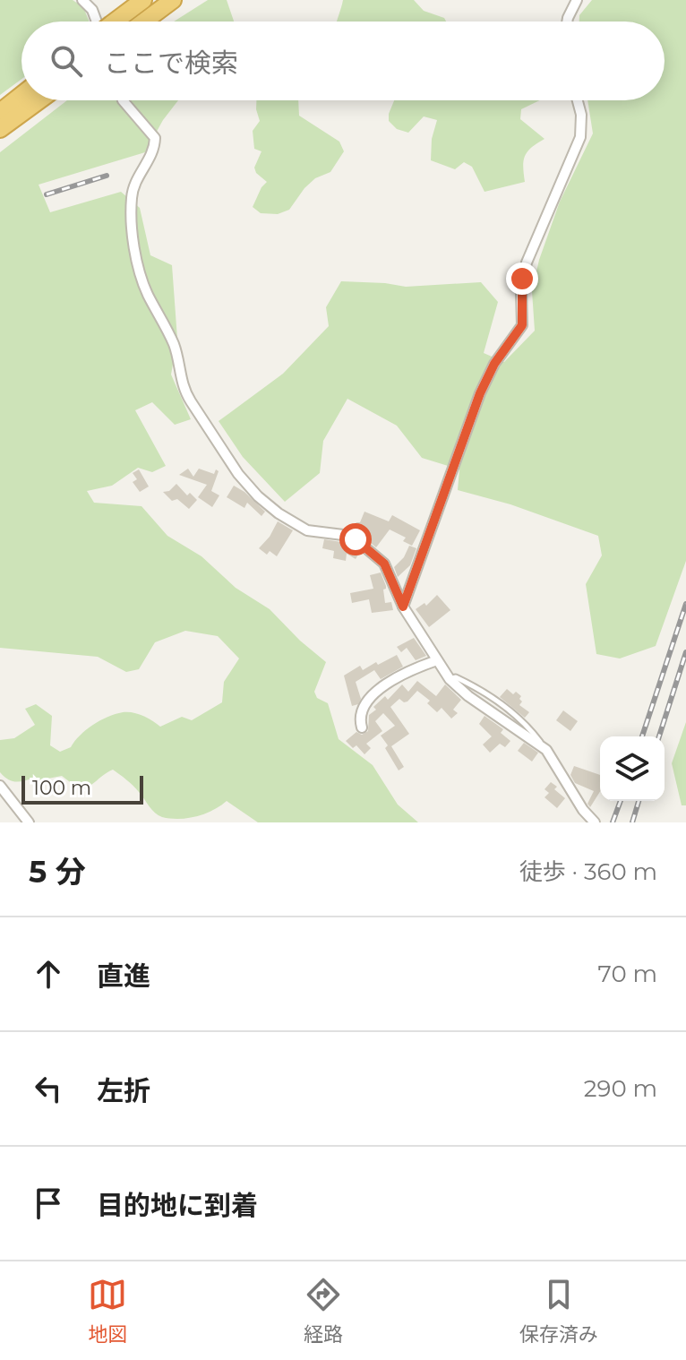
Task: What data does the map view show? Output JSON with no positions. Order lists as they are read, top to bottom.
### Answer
{
  "scale_bar": "100 m",
  "page": {
    "search": "ここで検索",
    "scale": "100 m",
    "heading": ["5 分", "徒歩 · 360 m"],
    "list": [
      ["直進", "70 m"],
      ["左折", "290 m"],
      "目的地に到着"
    ],
    "nav": ["地図", "経路", "保存済み"]
  }
}
